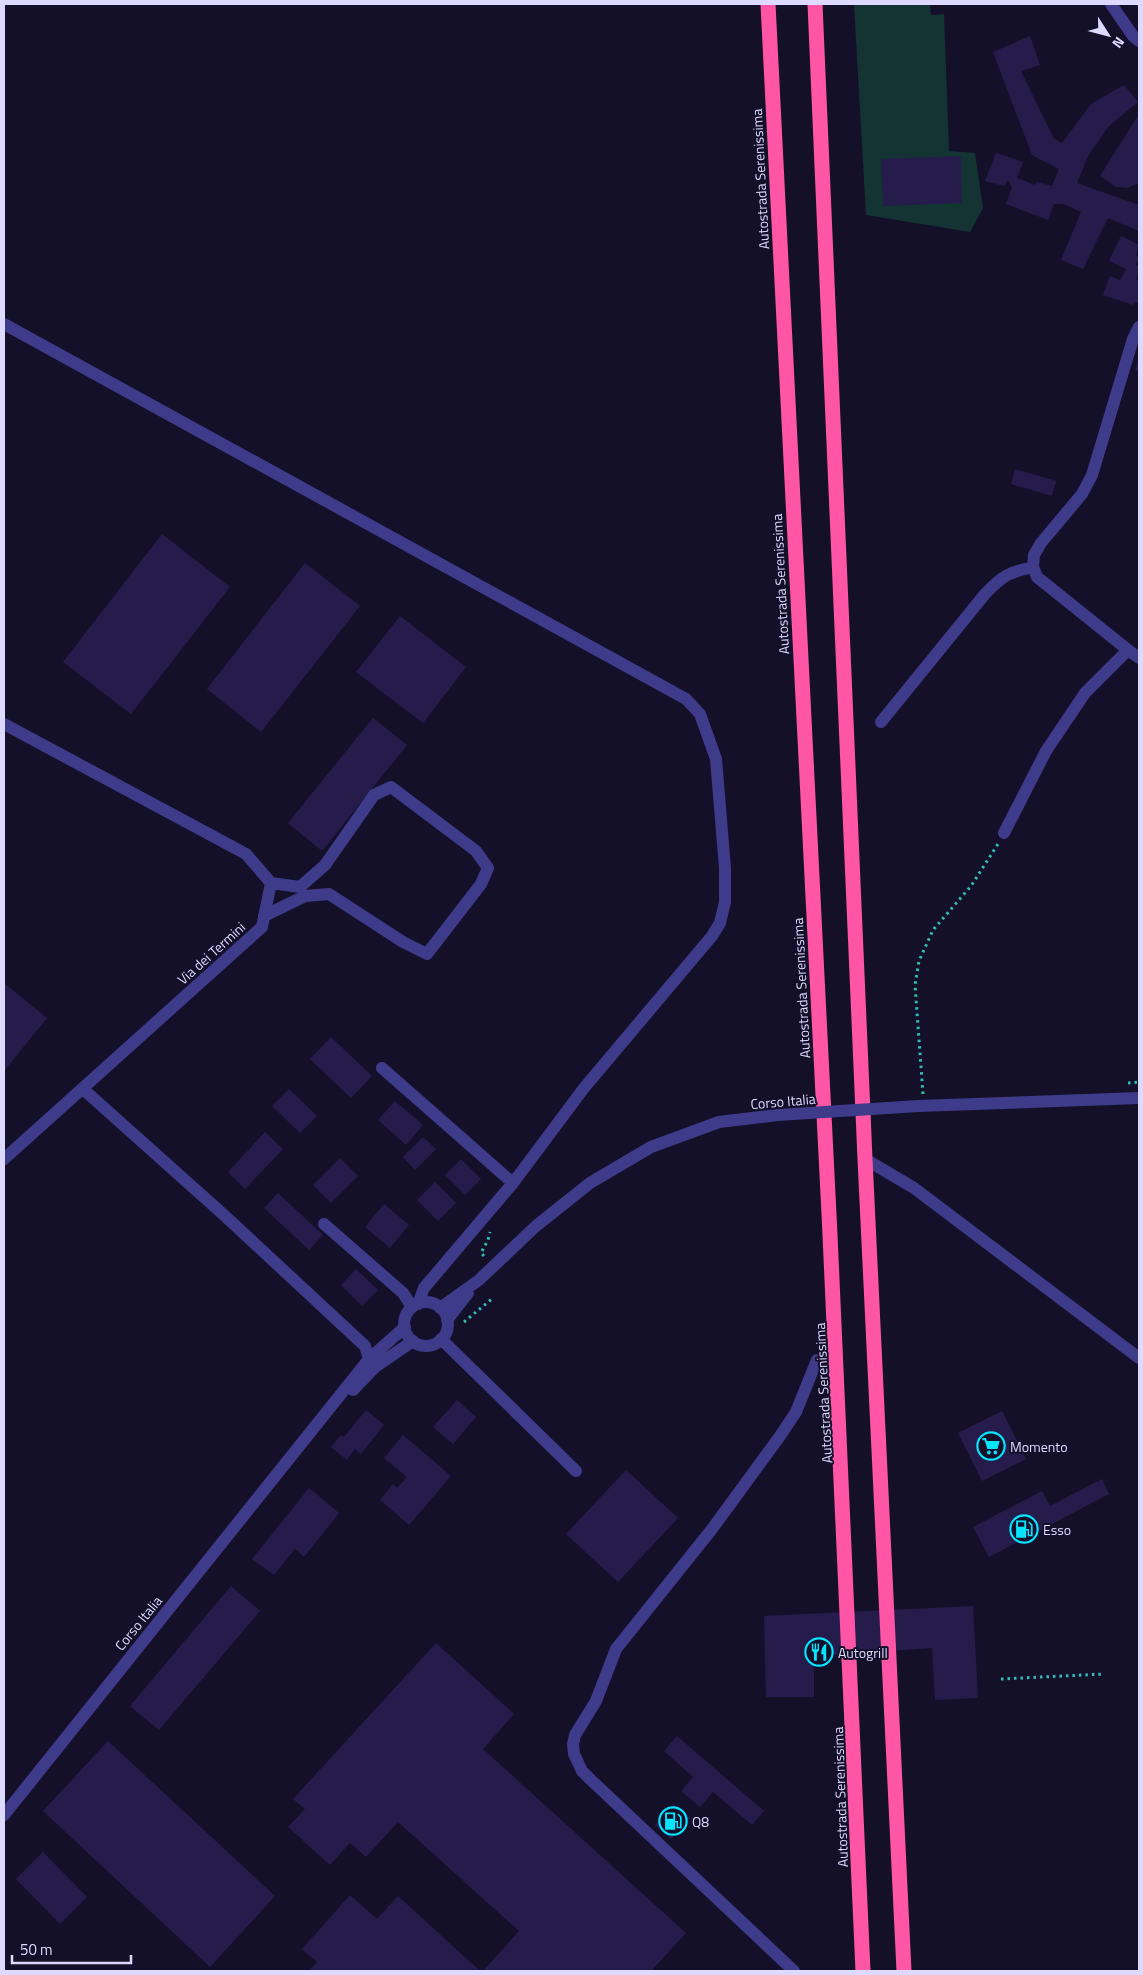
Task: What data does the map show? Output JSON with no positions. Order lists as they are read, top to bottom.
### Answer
{
  "streets": {
    "highway": ["Autostrada Serenissima"],
    "street": ["Via dei Termini", "Corso Italia"]
  },
  "places": {
    "supermarket": ["Momento"],
    "fuel station": ["Esso", "Q8"],
    "restaurant": ["Autogrill"]
  },
  "scale_bar": "50 m",
  "north": "bottom right"
}
